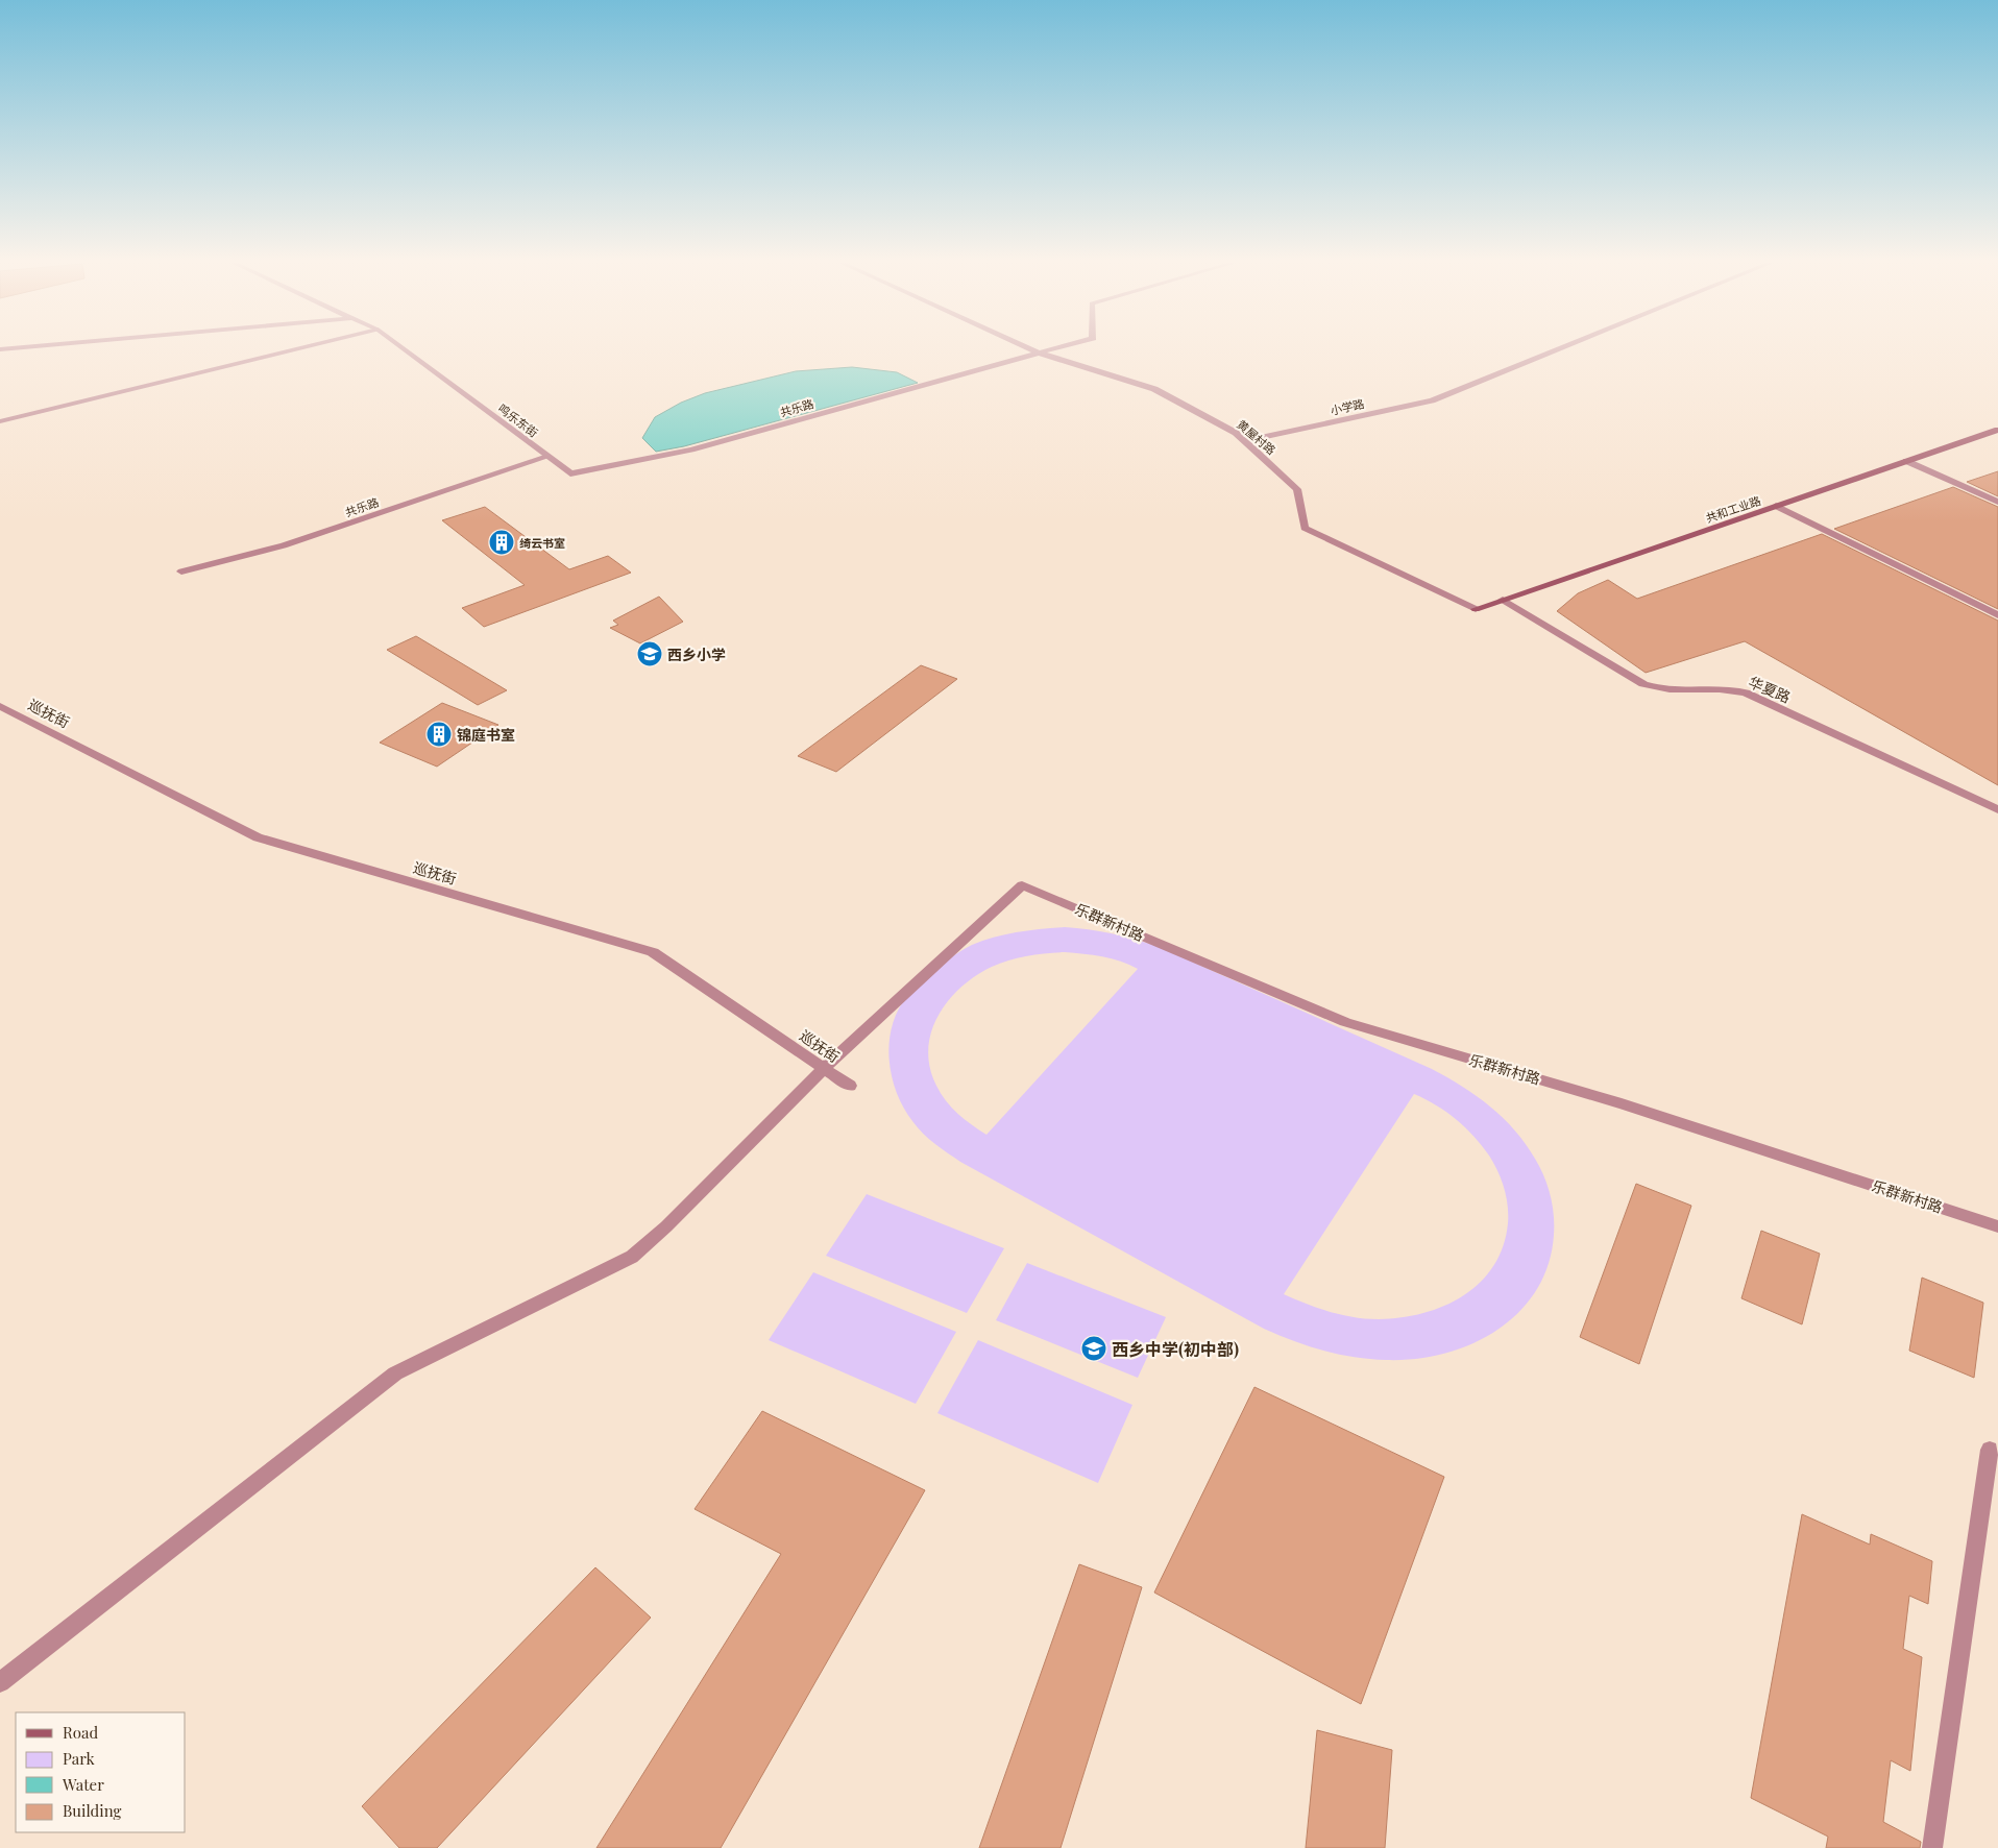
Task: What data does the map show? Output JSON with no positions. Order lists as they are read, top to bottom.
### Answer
{
  "streets": {
    "street": [
      "小学路",
      "共乐路",
      "鸣乐东街",
      "黄屋村路",
      "共和工业路",
      "华夏路",
      "巡抚街",
      "乐群新村路"
    ]
  },
  "crossings": [
    ["小学路", "黄屋村路"],
    ["共乐路", "鸣乐东街"],
    ["共乐路", "黄屋村路"],
    ["黄屋村路", "共和工业路"],
    ["共和工业路", "华夏路"],
    ["巡抚街", "乐群新村路"]
  ],
  "places": {
    "building": ["绮云书室", "锦庭书室"],
    "school or university": ["西乡小学", "西乡中学(初中部)"]
  },
  "legend": [
    "Road",
    "Park",
    "Water",
    "Building"
  ]
}
